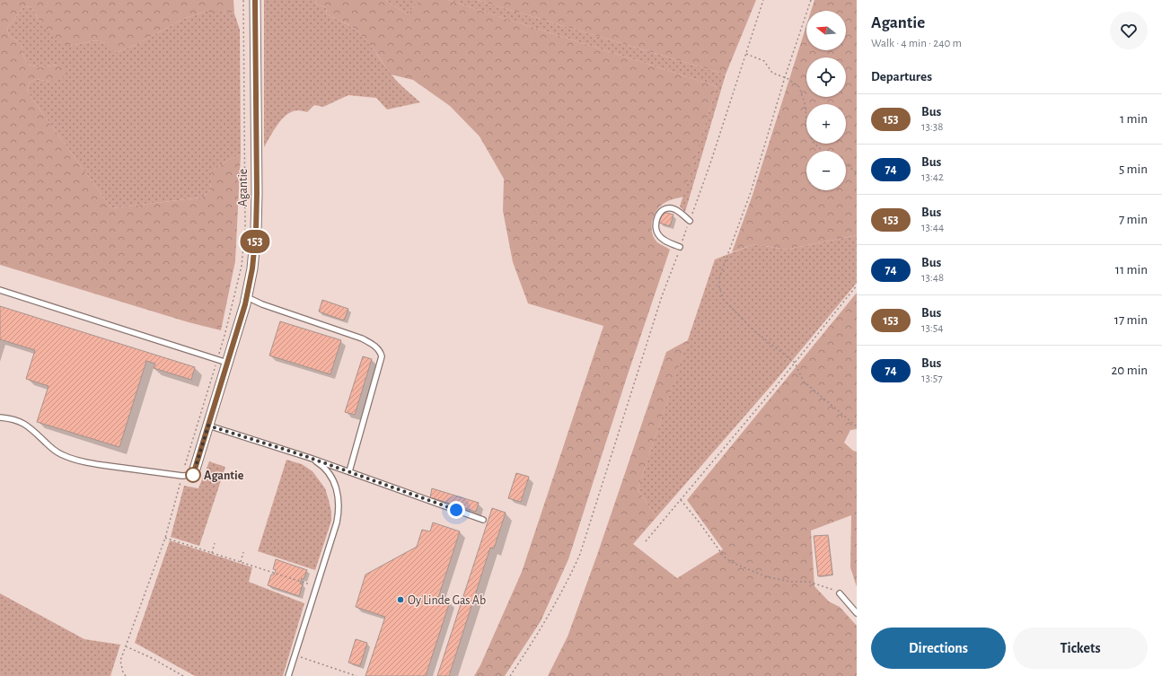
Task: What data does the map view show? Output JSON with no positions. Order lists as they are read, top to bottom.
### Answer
{
  "streets": {
    "street": ["Agantie"]
  },
  "places": ["Agantie", "Oy Linde Gas Ab"],
  "lines": ["bus line 153"],
  "north": "left",
  "page": {
    "on_map": "153",
    "heading": [
      ["Agantie", "Walk · 4 min · 240 m"],
      "Departures"
    ],
    "map_buttons": ["+", "−"],
    "list": [
      {
        "mark": "153",
        "name": "Bus",
        "note": "13:38",
        "value": "1 min"
      },
      {
        "mark": "74",
        "name": "Bus",
        "note": "13:42",
        "value": "5 min"
      },
      {
        "mark": "153",
        "name": "Bus",
        "note": "13:44",
        "value": "7 min"
      },
      {
        "mark": "74",
        "name": "Bus",
        "note": "13:48",
        "value": "11 min"
      },
      {
        "mark": "153",
        "name": "Bus",
        "note": "13:54",
        "value": "17 min"
      },
      {
        "mark": "74",
        "name": "Bus",
        "note": "13:57",
        "value": "20 min"
      }
    ],
    "buttons": ["Directions", "Tickets"]
  }
}
